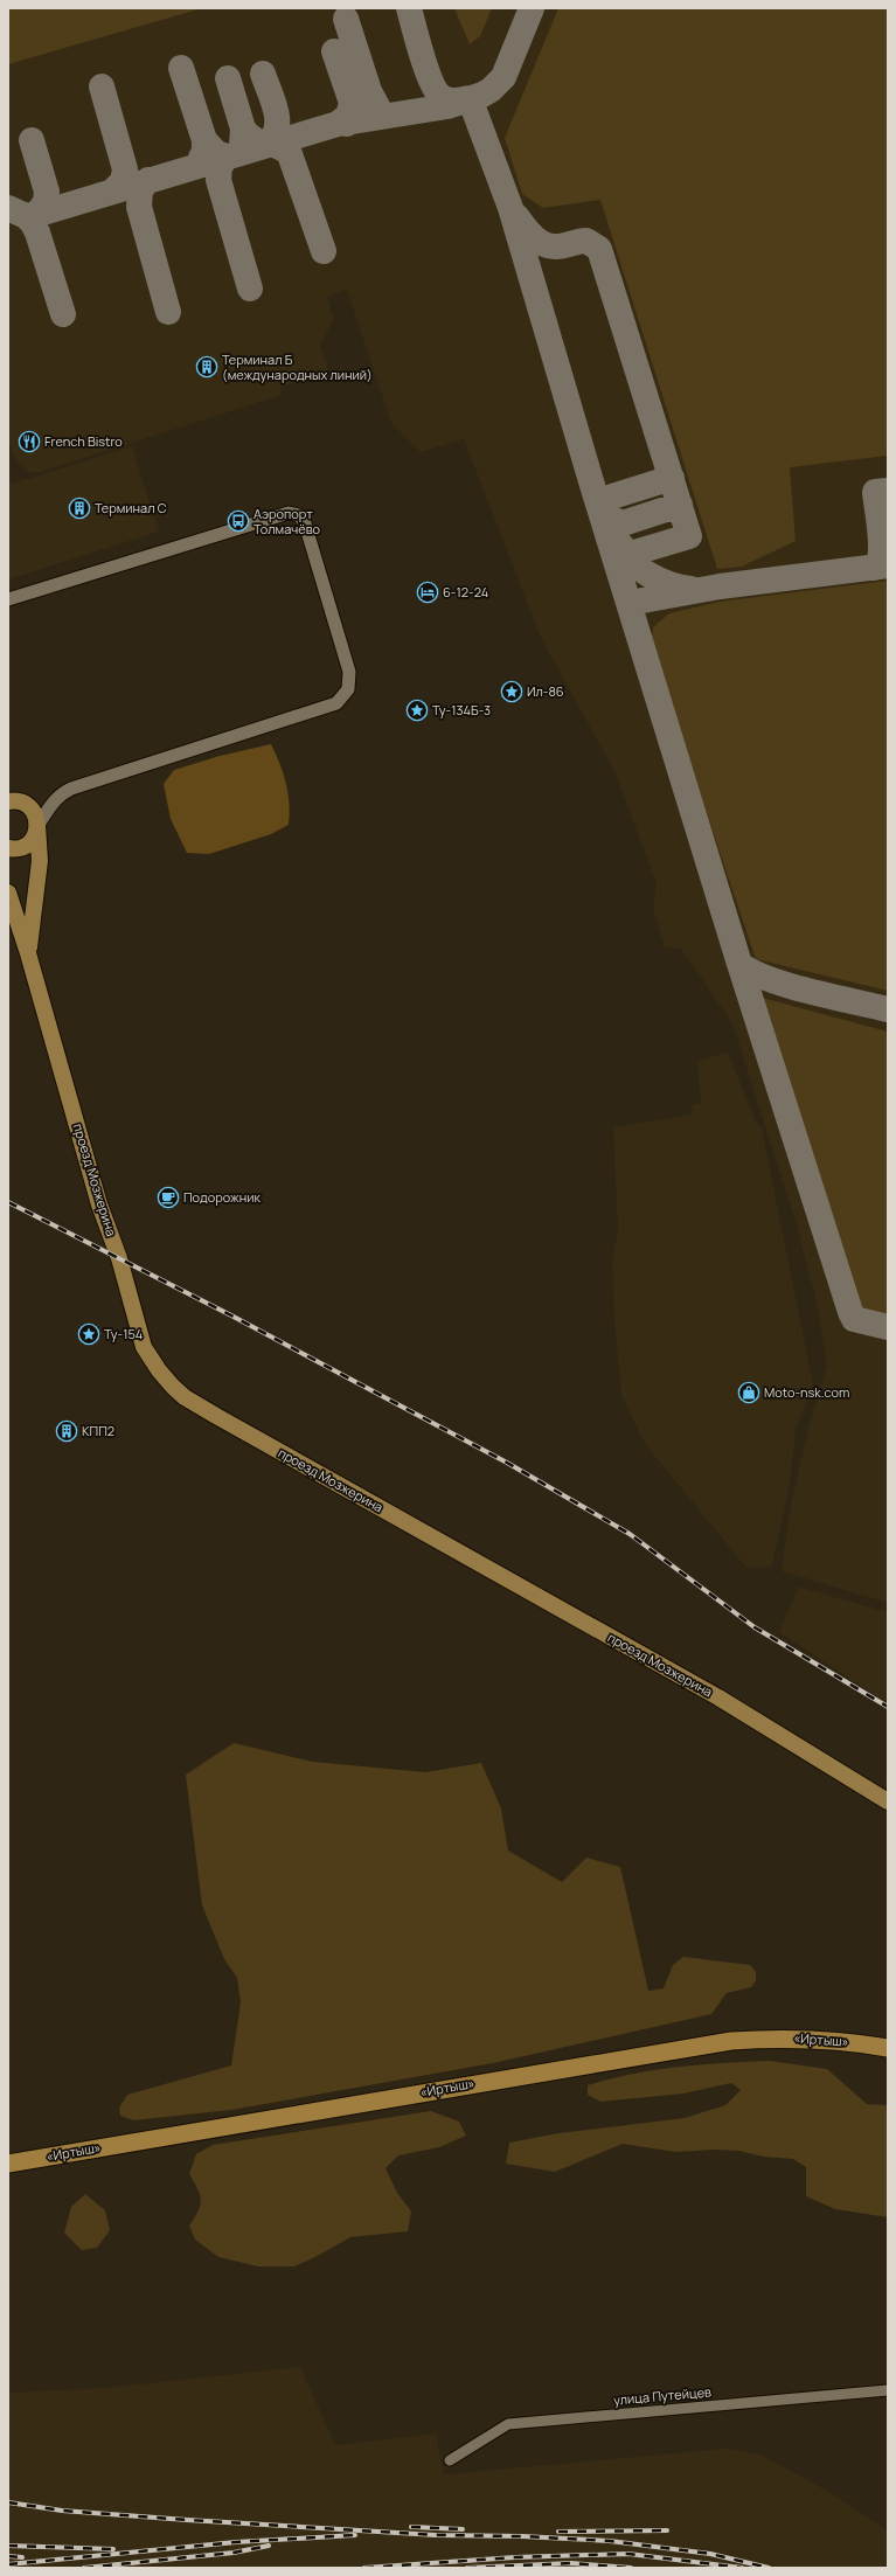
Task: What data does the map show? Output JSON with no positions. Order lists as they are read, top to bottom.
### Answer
{
  "streets": {
    "highway": ["«Иртыш»"],
    "main road": ["проезд Мозжерина"],
    "street": ["улица Путейцев"]
  },
  "places": {
    "building": ["Терминал Б (международных линий)", "Терминал С", "КПП2"],
    "restaurant": ["French Bistro"],
    "bus stop": ["Аэропорт Толмачёво"],
    "hotel": ["6-12-24"],
    "place": ["Ил-86", "Ту-134Б-3", "Ту-154"],
    "cafe": ["Подорожник"],
    "shop": ["Moto-nsk.com"]
  }
}
